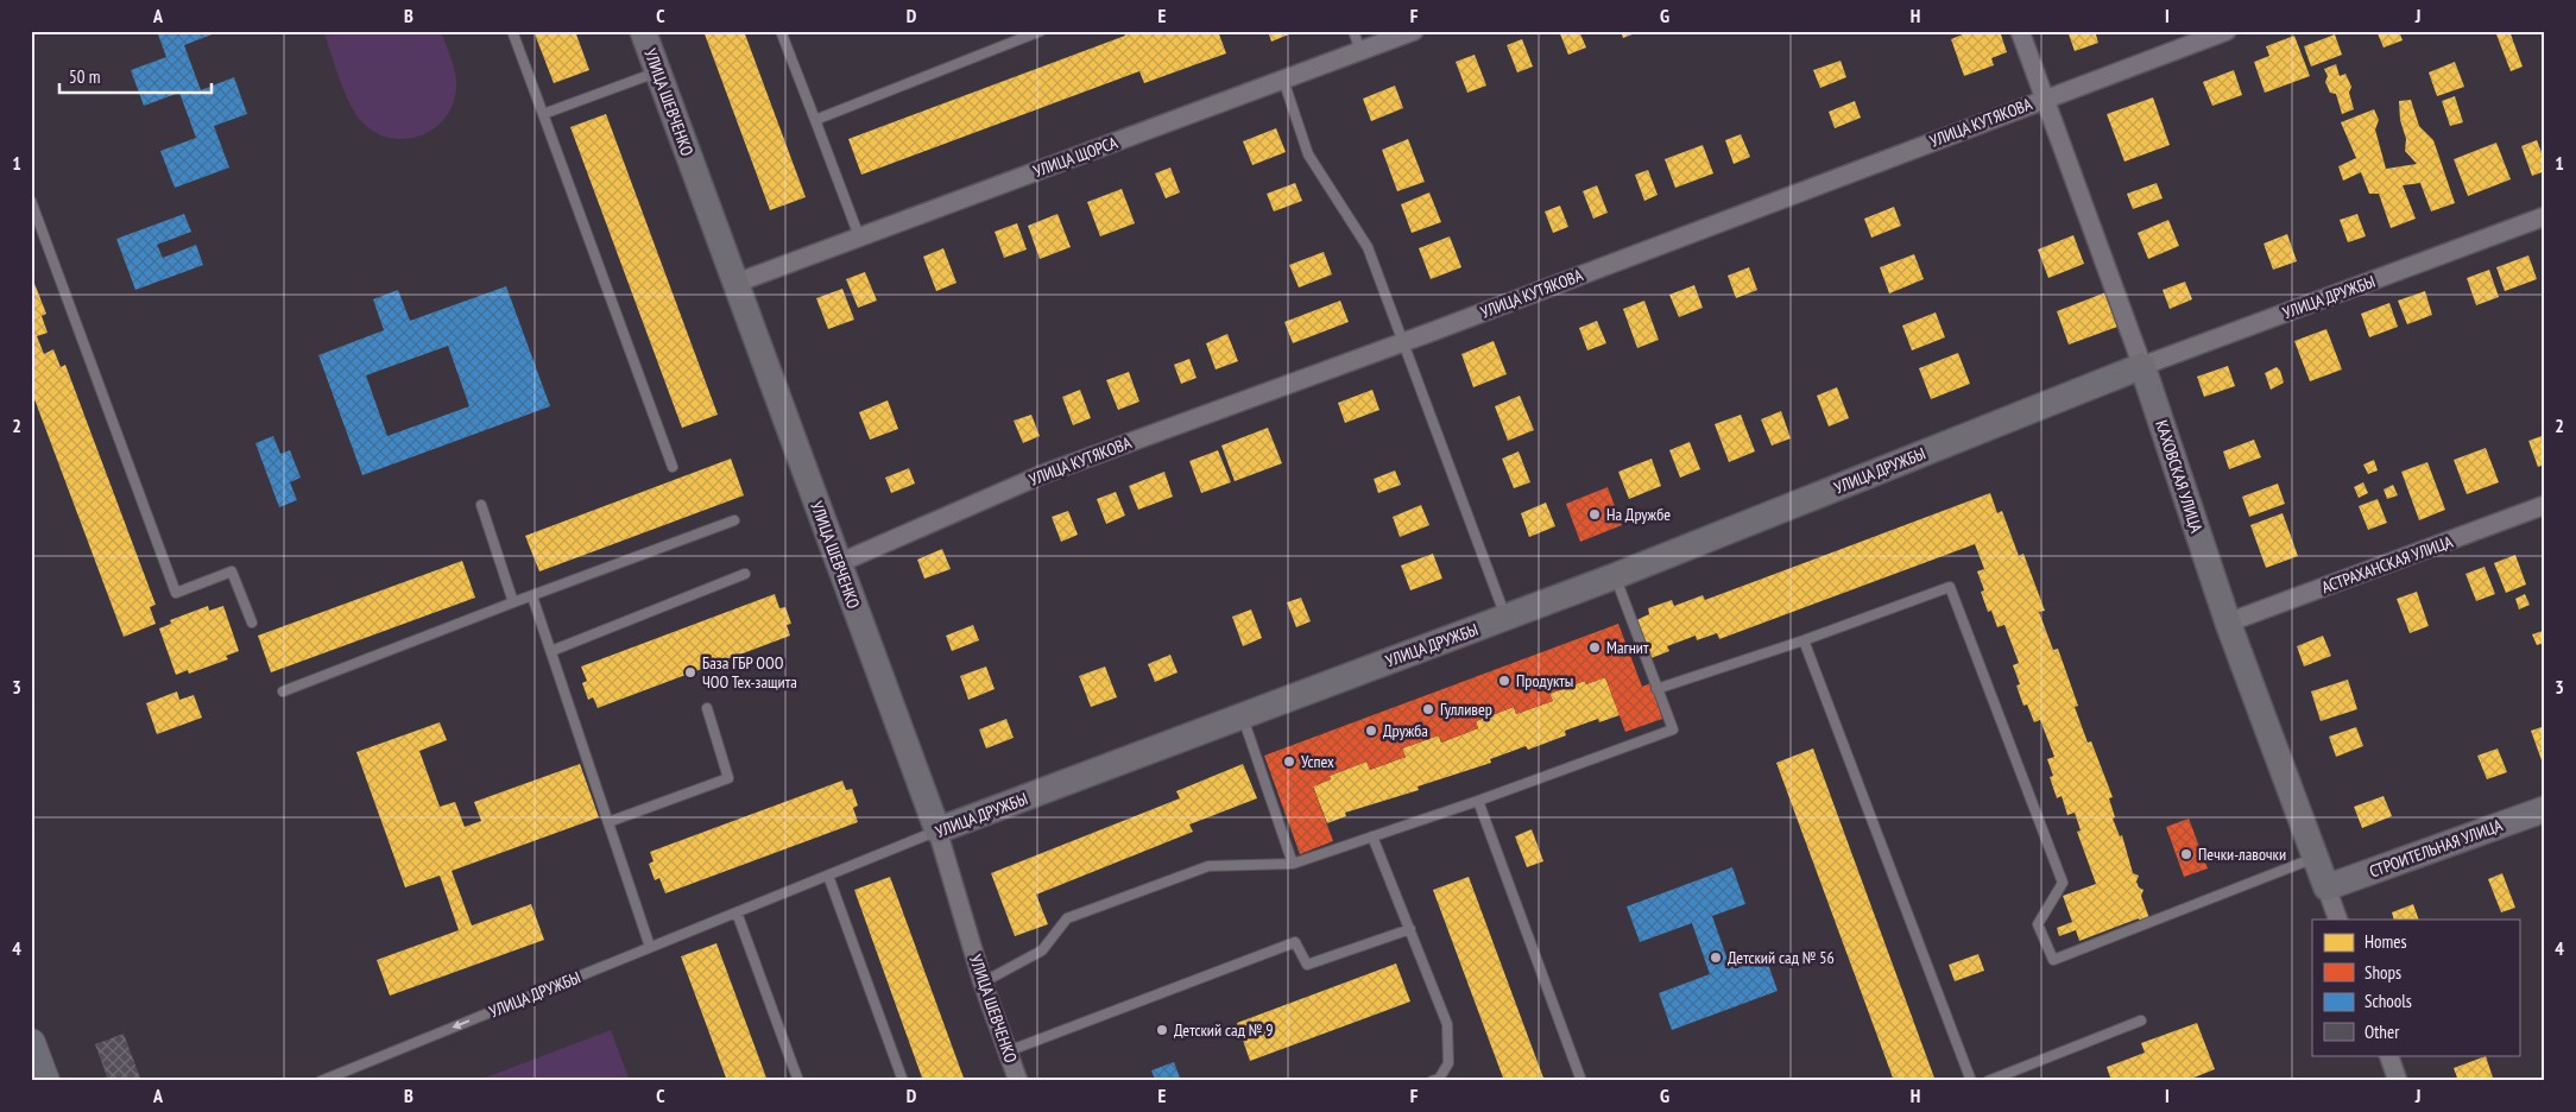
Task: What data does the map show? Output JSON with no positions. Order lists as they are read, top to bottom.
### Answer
{
  "streets": {
    "street": [
      "УЛИЦА ШЕВЧЕНКО",
      "УЛИЦА КУТЯКОВА",
      "УЛИЦА ЩОРСА",
      "УЛИЦА ДРУЖБЫ",
      "КАХОВСКАЯ УЛИЦА",
      "АСТРАХАНСКАЯ УЛИЦА",
      "СТРОИТЕЛЬНАЯ УЛИЦА"
    ]
  },
  "crossings": [
    ["УЛИЦА ШЕВЧЕНКО", "УЛИЦА КУТЯКОВА"],
    ["УЛИЦА ШЕВЧЕНКО", "УЛИЦА ЩОРСА"],
    ["УЛИЦА ШЕВЧЕНКО", "УЛИЦА ДРУЖБЫ"],
    ["УЛИЦА КУТЯКОВА", "КАХОВСКАЯ УЛИЦА"],
    ["УЛИЦА ДРУЖБЫ", "КАХОВСКАЯ УЛИЦА"],
    ["КАХОВСКАЯ УЛИЦА", "АСТРАХАНСКАЯ УЛИЦА"],
    ["КАХОВСКАЯ УЛИЦА", "СТРОИТЕЛЬНАЯ УЛИЦА"]
  ],
  "places": [
    "На Дружбе",
    "Магнит",
    "База ГБР ООО ЧОО Тех-защита",
    "Продукты",
    "Гулливер",
    "Дружба",
    "Успех",
    "Печки-лавочки",
    "Детский сад № 56",
    "Детский сад № 9"
  ],
  "legend": [
    "Homes",
    "Shops",
    "Schools",
    "Other"
  ],
  "scale_bar": "50 m",
  "grid": {
    "columns": [
      "A",
      "B",
      "C",
      "D",
      "E",
      "F",
      "G",
      "H",
      "I",
      "J"
    ],
    "rows": [
      "1",
      "2",
      "3",
      "4"
    ]
  }
}
